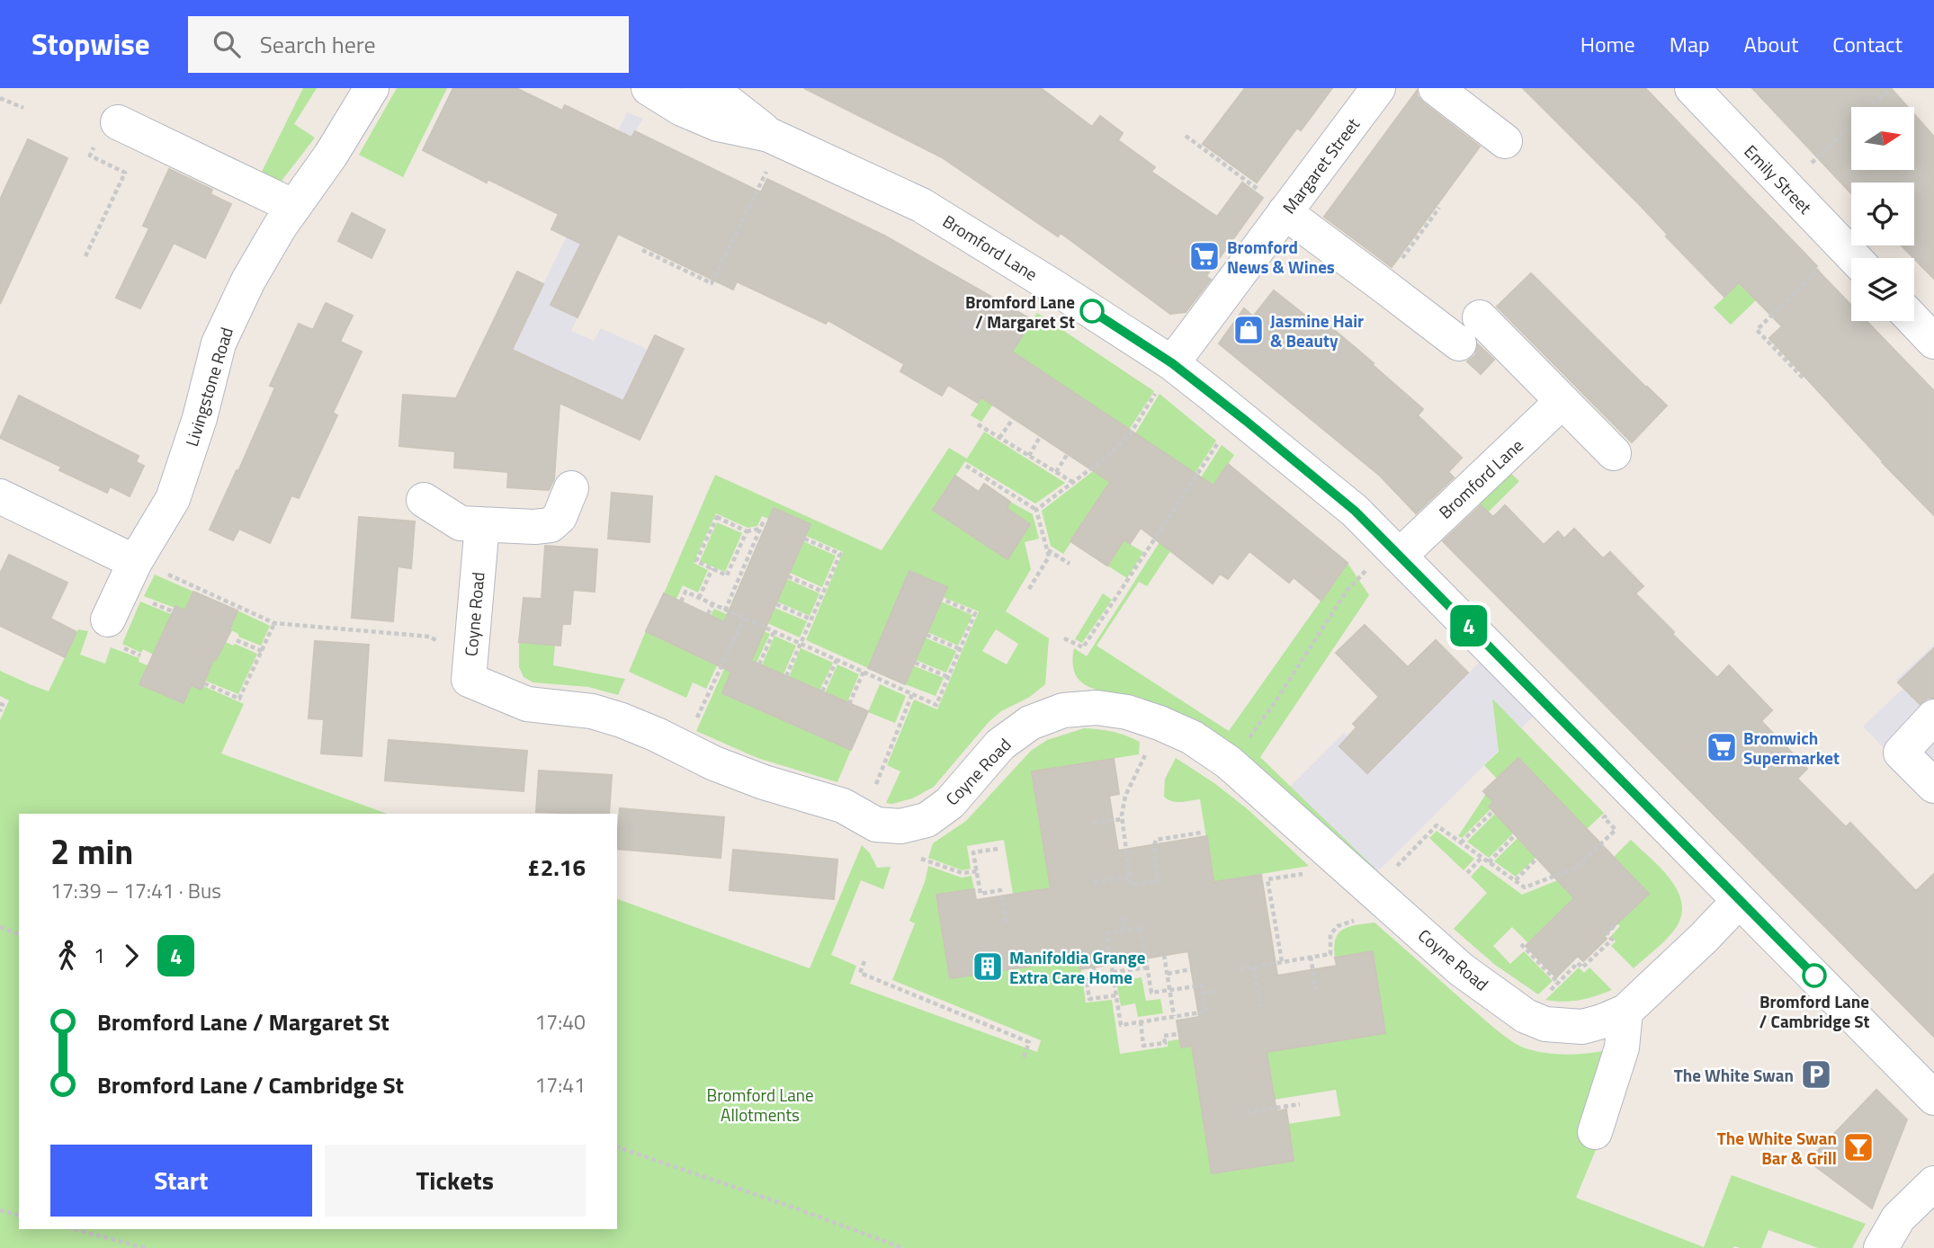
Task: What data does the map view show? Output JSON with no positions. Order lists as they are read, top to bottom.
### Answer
{
  "streets": {
    "street": [
      "Margaret Street",
      "Emily Street",
      "Bromford Lane",
      "Livingstone Road",
      "Coyne Road"
    ]
  },
  "crossings": [
    ["Margaret Street", "Bromford Lane"],
    ["Bromford Lane", "Coyne Road"]
  ],
  "parks": ["Bromford Lane Allotments"],
  "places": {
    "supermarket": ["Bromford News & Wines", "Bromwich Supermarket"],
    "other": ["Bromford Lane / Margaret St", "Bromford Lane / Cambridge St"],
    "shop": ["Jasmine Hair & Beauty"],
    "building": ["Manifoldia Grange Extra Care Home"],
    "parking": ["The White Swan"],
    "bar": ["The White Swan Bar & Grill"]
  },
  "lines": ["bus line 4"],
  "north": "right",
  "page": {
    "header": "Stopwise",
    "search": "Search here",
    "nav": [
      "Home",
      "Map",
      "About",
      "Contact"
    ],
    "on_map": "4",
    "heading": ["2 min", "17:39 – 17:41 · Bus", "£2.16"],
    "legs": ["1", "4"],
    "list": [
      {
        "name": "Bromford Lane / Margaret St",
        "value": "17:40"
      },
      {
        "name": "Bromford Lane / Cambridge St",
        "value": "17:41"
      }
    ],
    "buttons": ["Start", "Tickets"]
  }
}
